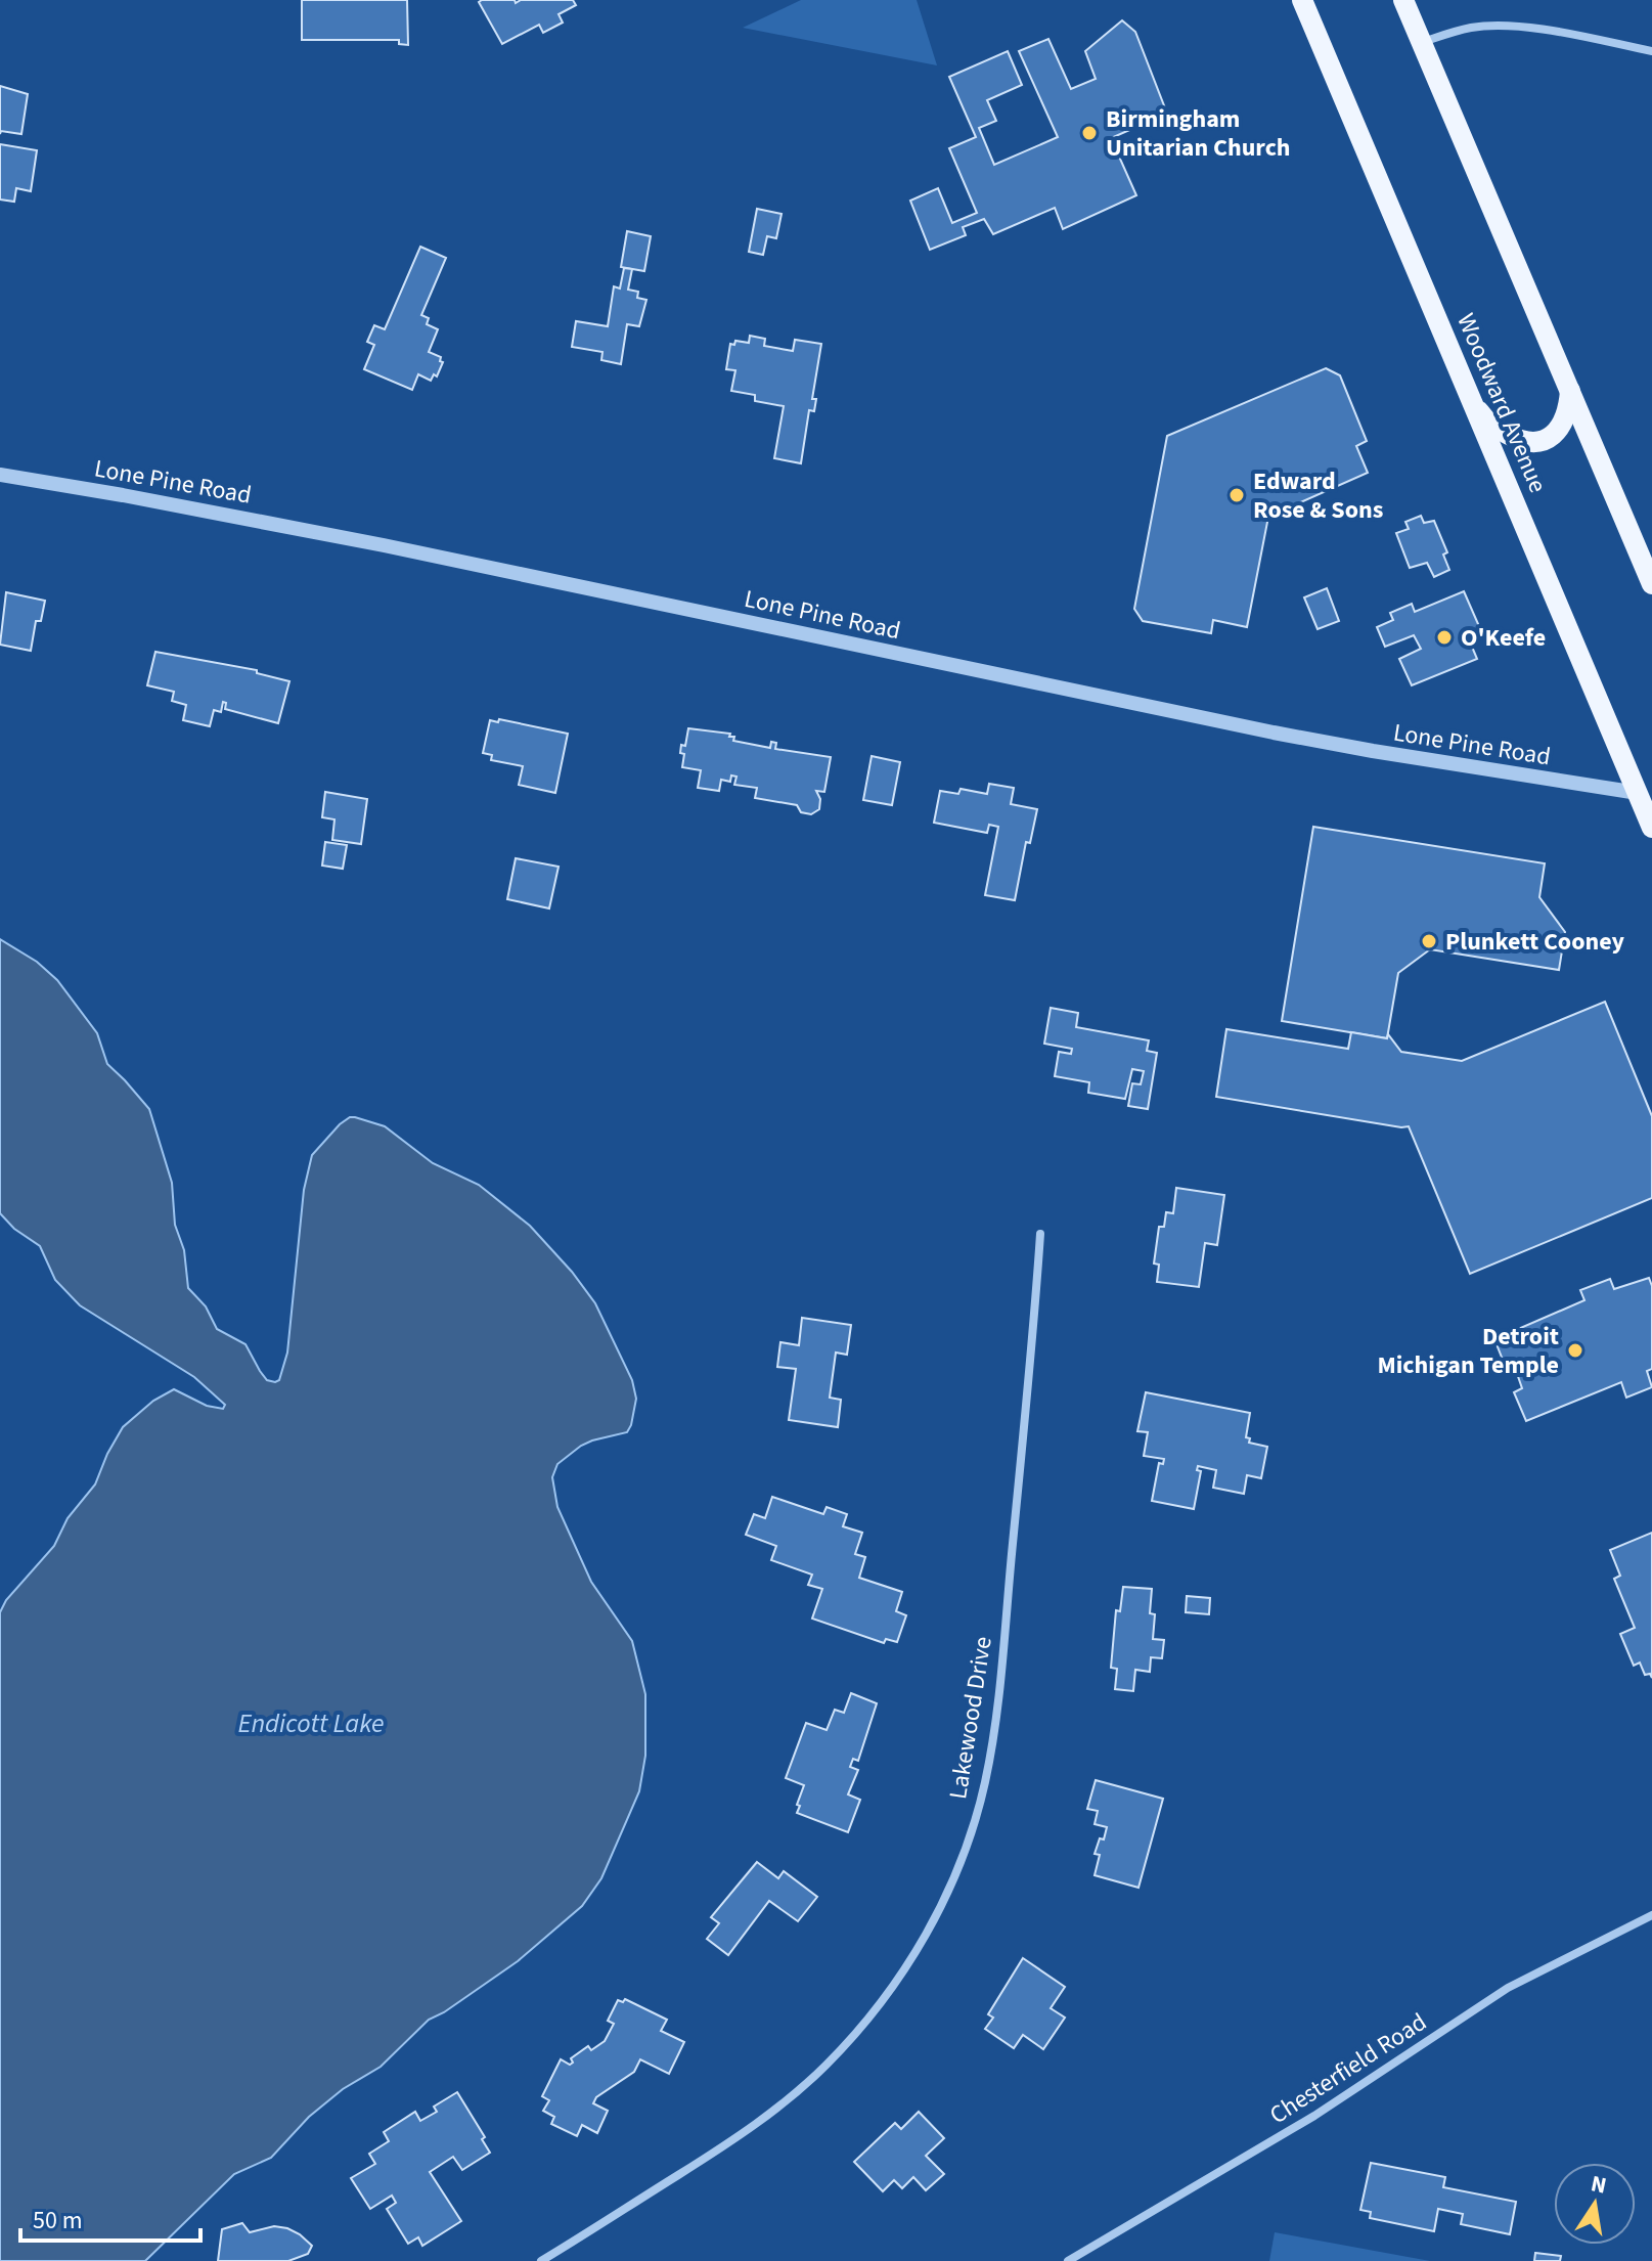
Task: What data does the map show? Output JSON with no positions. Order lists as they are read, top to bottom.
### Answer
{
  "streets": {
    "main road": ["Woodward Avenue"],
    "street": ["Lone Pine Road", "Lakewood Drive", "Chesterfield Road"]
  },
  "crossings": [
    ["Woodward Avenue", "Lone Pine Road"]
  ],
  "water": ["Endicott Lake"],
  "places": [
    "Birmingham Unitarian Church",
    "Edward Rose & Sons",
    "O'Keefe",
    "Plunkett Cooney",
    "Detroit Michigan Temple"
  ],
  "scale_bar": "50 m",
  "north": "top"
}
